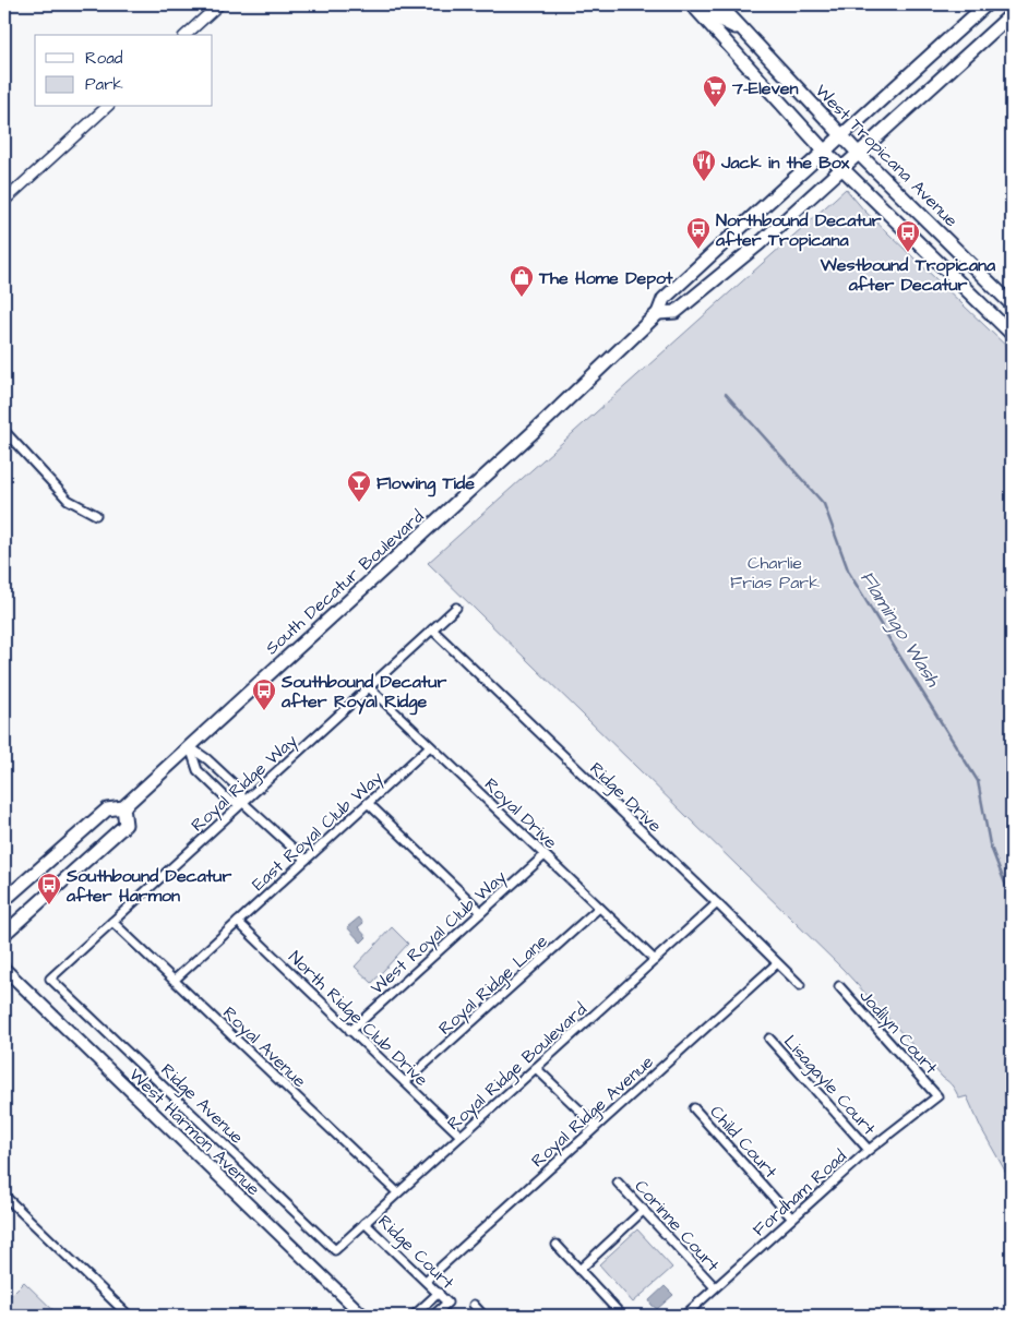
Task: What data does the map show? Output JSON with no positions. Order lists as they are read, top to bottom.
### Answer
{
  "streets": {
    "main road": ["West Tropicana Avenue", "South Decatur Boulevard", "West Harmon Avenue"],
    "street": [
      "Royal Ridge Way",
      "Ridge Drive",
      "Royal Drive",
      "East Royal Club Way",
      "West Royal Club Way",
      "Royal Ridge Lane",
      "North Ridge Club Drive",
      "Jodilyn Court",
      "Royal Avenue",
      "Royal Ridge Boulevard",
      "Lisagayle Court",
      "Ridge Avenue",
      "Royal Ridge Avenue",
      "Child Court",
      "Fordham Road",
      "Corinne Court",
      "Ridge Court"
    ]
  },
  "crossings": [
    ["West Tropicana Avenue", "South Decatur Boulevard"],
    ["Royal Ridge Way", "Ridge Drive"],
    ["Royal Ridge Way", "Royal Drive"],
    ["Royal Ridge Way", "Royal Avenue"],
    ["Royal Ridge Way", "Ridge Avenue"],
    ["Ridge Drive", "Royal Ridge Boulevard"],
    ["Ridge Drive", "Royal Ridge Avenue"],
    ["Royal Drive", "East Royal Club Way"],
    ["Royal Drive", "West Royal Club Way"],
    ["Royal Drive", "Royal Ridge Lane"],
    ["Royal Drive", "Royal Ridge Boulevard"],
    ["East Royal Club Way", "North Ridge Club Drive"],
    ["East Royal Club Way", "Royal Avenue"],
    ["West Royal Club Way", "North Ridge Club Drive"],
    ["Royal Ridge Lane", "North Ridge Club Drive"],
    ["North Ridge Club Drive", "Royal Ridge Boulevard"],
    ["Jodilyn Court", "Fordham Road"],
    ["Royal Avenue", "Royal Ridge Boulevard"],
    ["Royal Ridge Boulevard", "Ridge Avenue"],
    ["Royal Ridge Boulevard", "Ridge Court"],
    ["Lisagayle Court", "Fordham Road"],
    ["Royal Ridge Avenue", "Ridge Court"],
    ["Child Court", "Fordham Road"],
    ["Fordham Road", "Corinne Court"]
  ],
  "water": ["Flamingo Wash"],
  "parks": ["Charlie Frias Park"],
  "places": {
    "supermarket": ["7-Eleven"],
    "restaurant": ["Jack in the Box"],
    "bus stop": [
      "Northbound Decatur after Tropicana",
      "Westbound Tropicana after Decatur",
      "Southbound Decatur after Royal Ridge",
      "Southbound Decatur after Harmon"
    ],
    "shop": ["The Home Depot"],
    "bar": ["Flowing Tide"]
  },
  "legend": ["Road", "Park"]
}
